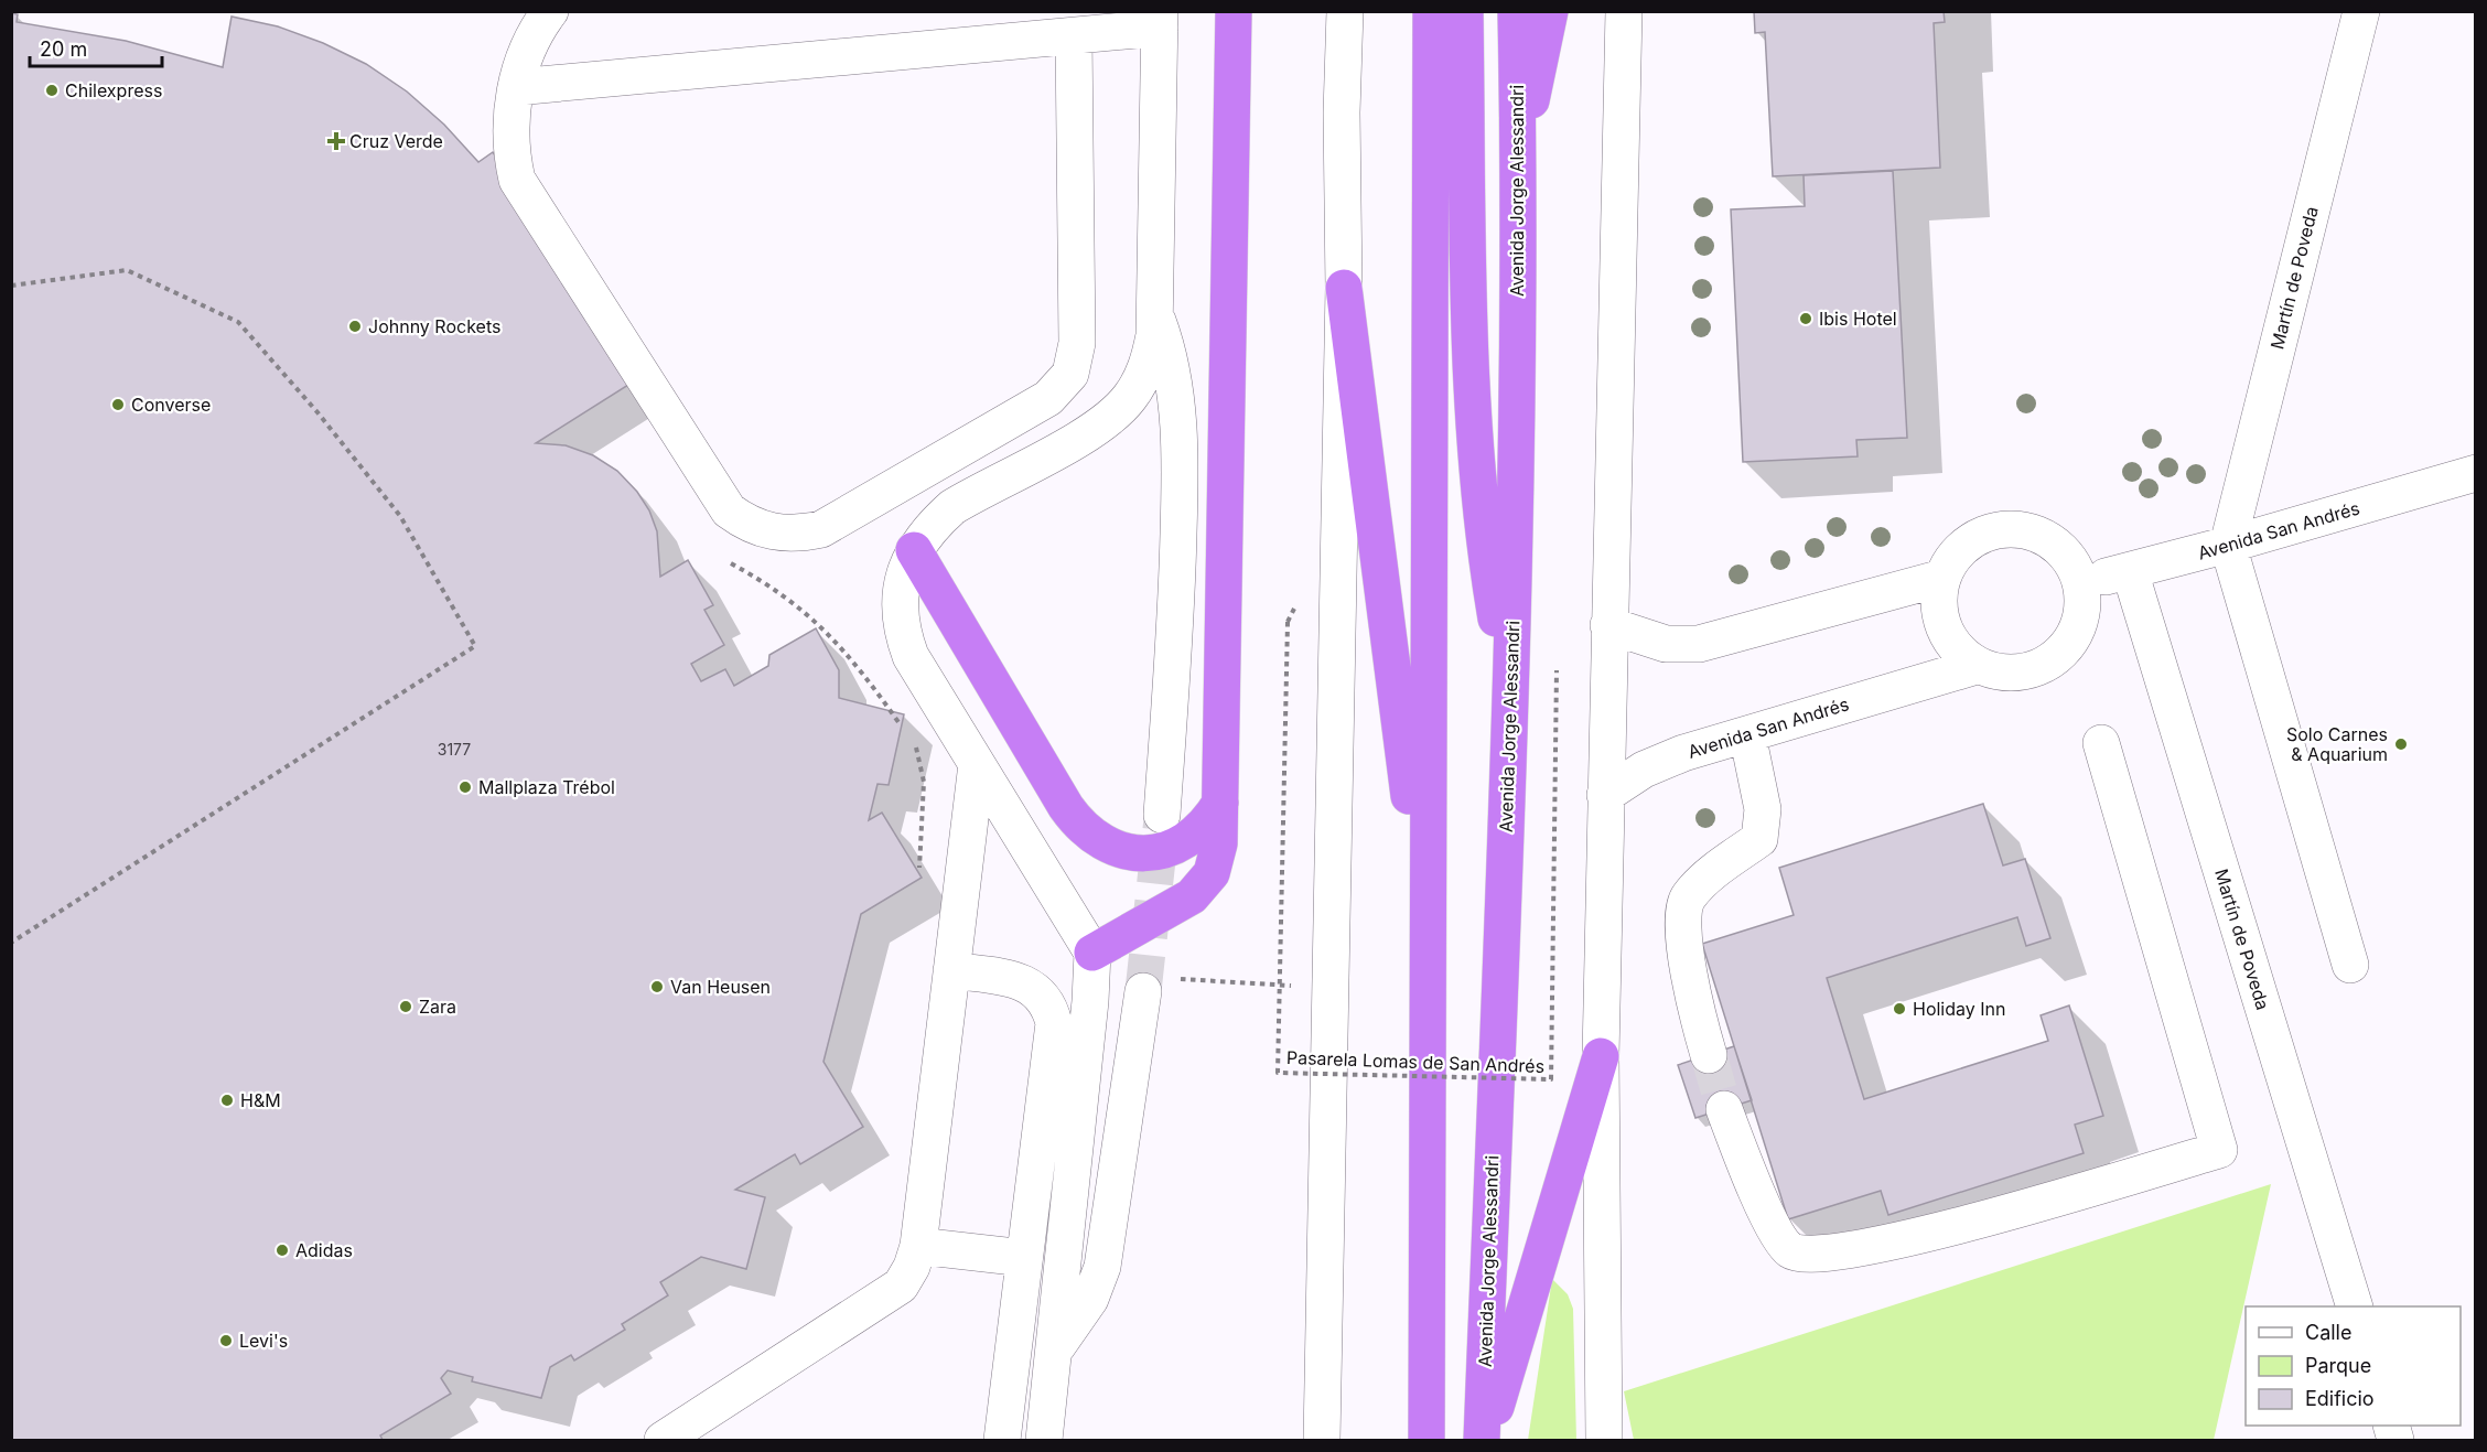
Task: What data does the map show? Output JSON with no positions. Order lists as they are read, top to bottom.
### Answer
{
  "streets": {
    "highway": ["Avenida Jorge Alessandri"],
    "street": ["Martín de Poveda", "Avenida San Andrés"],
    "path": ["Pasarela Lomas de San Andrés"]
  },
  "crossings": [
    ["Martín de Poveda", "Avenida San Andrés"]
  ],
  "places": {
    "other": [
      "Chilexpress",
      "Ibis Hotel",
      "Johnny Rockets",
      "Converse",
      "Solo Carnes & Aquarium",
      "Mallplaza Trébol",
      "Van Heusen",
      "Zara",
      "Holiday Inn",
      "H&M",
      "Adidas",
      "Levi's"
    ],
    "health": ["Cruz Verde"]
  },
  "house_numbers": ["3177"],
  "legend": ["Calle", "Parque", "Edificio"],
  "scale_bar": "20 m"
}
